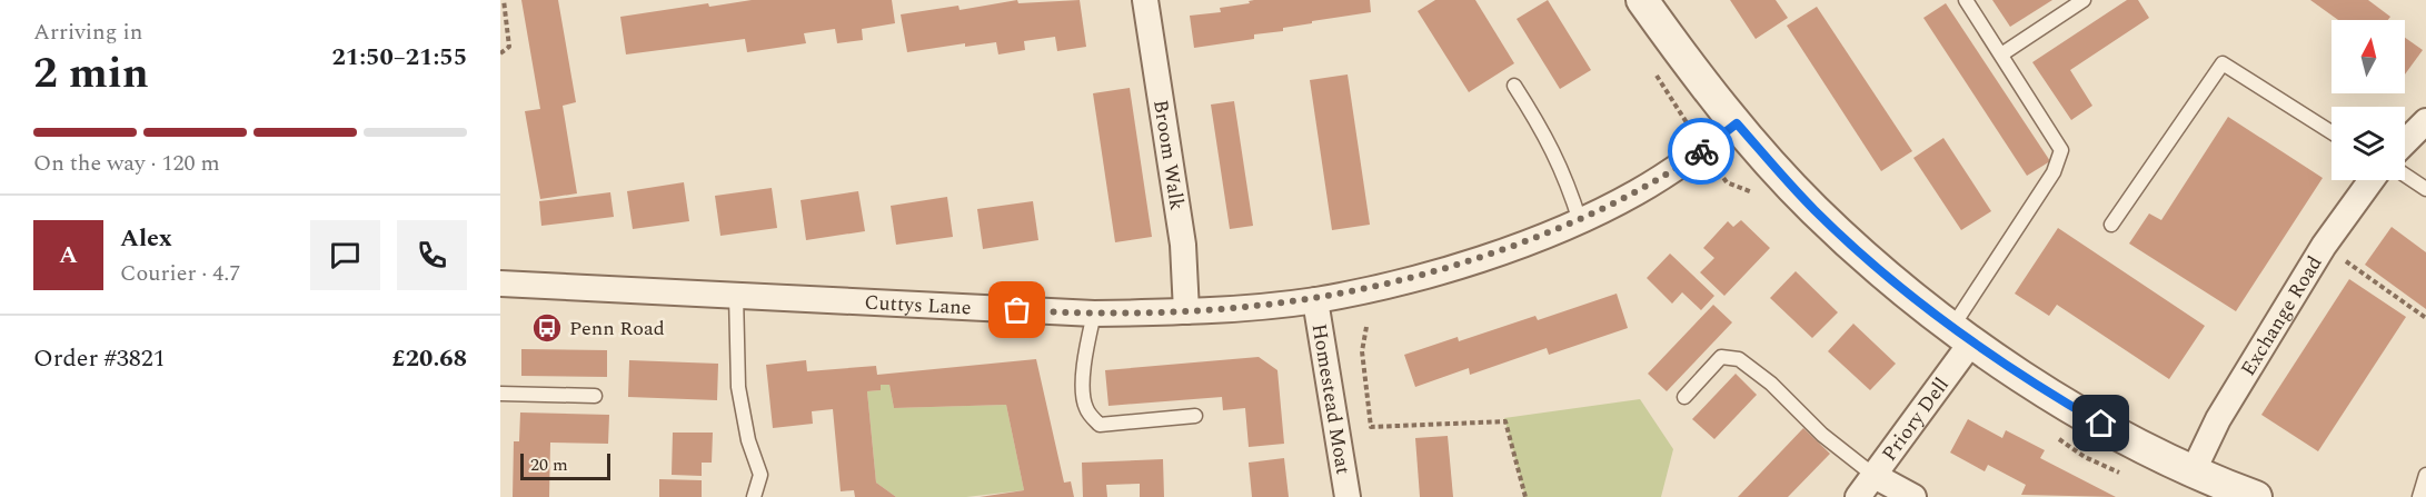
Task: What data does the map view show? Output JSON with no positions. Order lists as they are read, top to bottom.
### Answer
{
  "streets": {
    "street": [
      "Broom Walk",
      "Cuttys Lane",
      "Exchange Road",
      "Homestead Moat",
      "Priory Dell"
    ]
  },
  "crossings": [
    ["Broom Walk", "Cuttys Lane"],
    ["Cuttys Lane", "Homestead Moat"]
  ],
  "places": {
    "bus stop": ["Penn Road"]
  },
  "scale_bar": "20 m",
  "north": "top",
  "page": {
    "heading": ["2 min", "Arriving in", "21:50–21:55"],
    "panel": [
      "Alex",
      "Courier · 4.7",
      "Order #3821",
      "£20.68"
    ],
    "bar": "On the way · 120 m",
    "round": "A",
    "scale": "20 m"
  }
}
